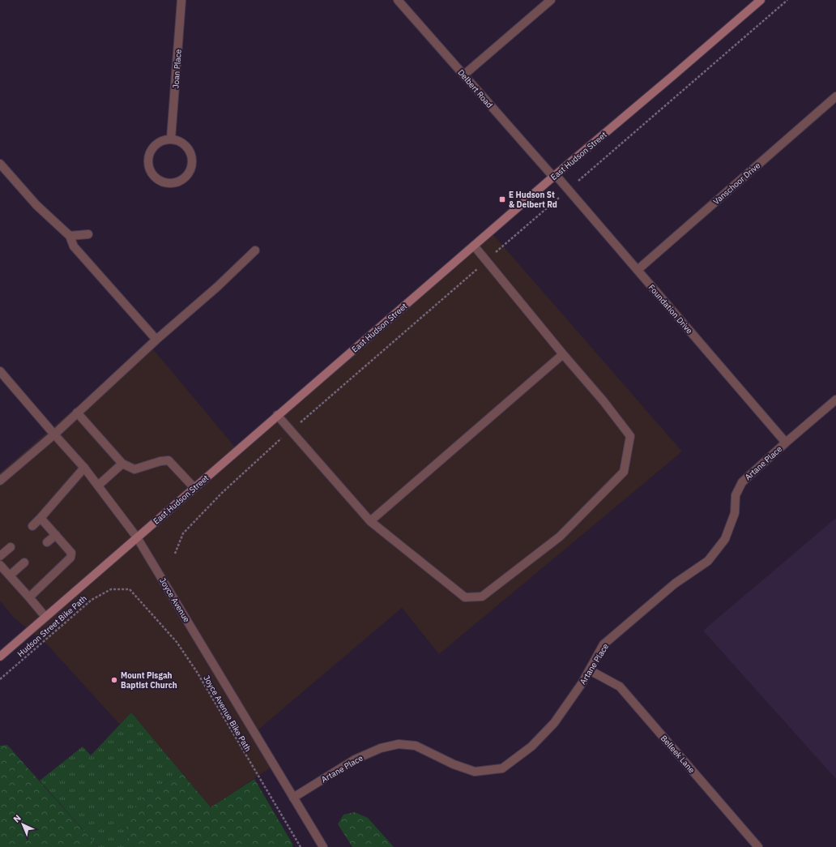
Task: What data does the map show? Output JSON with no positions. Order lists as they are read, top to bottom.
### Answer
{
  "streets": {
    "main road": ["East Hudson Street"],
    "street": [
      "Joan Place",
      "Delbert Road",
      "Vanschoor Drive",
      "Foundation Drive",
      "Artane Place",
      "Joyce Avenue",
      "Belleek Lane"
    ],
    "path": ["Hudson Street Bike Path", "Joyce Avenue Bike Path"]
  },
  "crossings": [
    ["Delbert Road", "East Hudson Street"],
    ["Delbert Road", "Foundation Drive"],
    ["East Hudson Street", "Foundation Drive"],
    ["East Hudson Street", "Joyce Avenue"],
    ["Vanschoor Drive", "Foundation Drive"],
    ["Foundation Drive", "Artane Place"],
    ["Artane Place", "Joyce Avenue"],
    ["Artane Place", "Belleek Lane"],
    ["Hudson Street Bike Path", "Joyce Avenue Bike Path"]
  ],
  "places": {
    "transit": ["E Hudson St & Delbert Rd"],
    "other": ["Mount Pisgah Baptist Church"]
  },
  "north": "top left"
}
